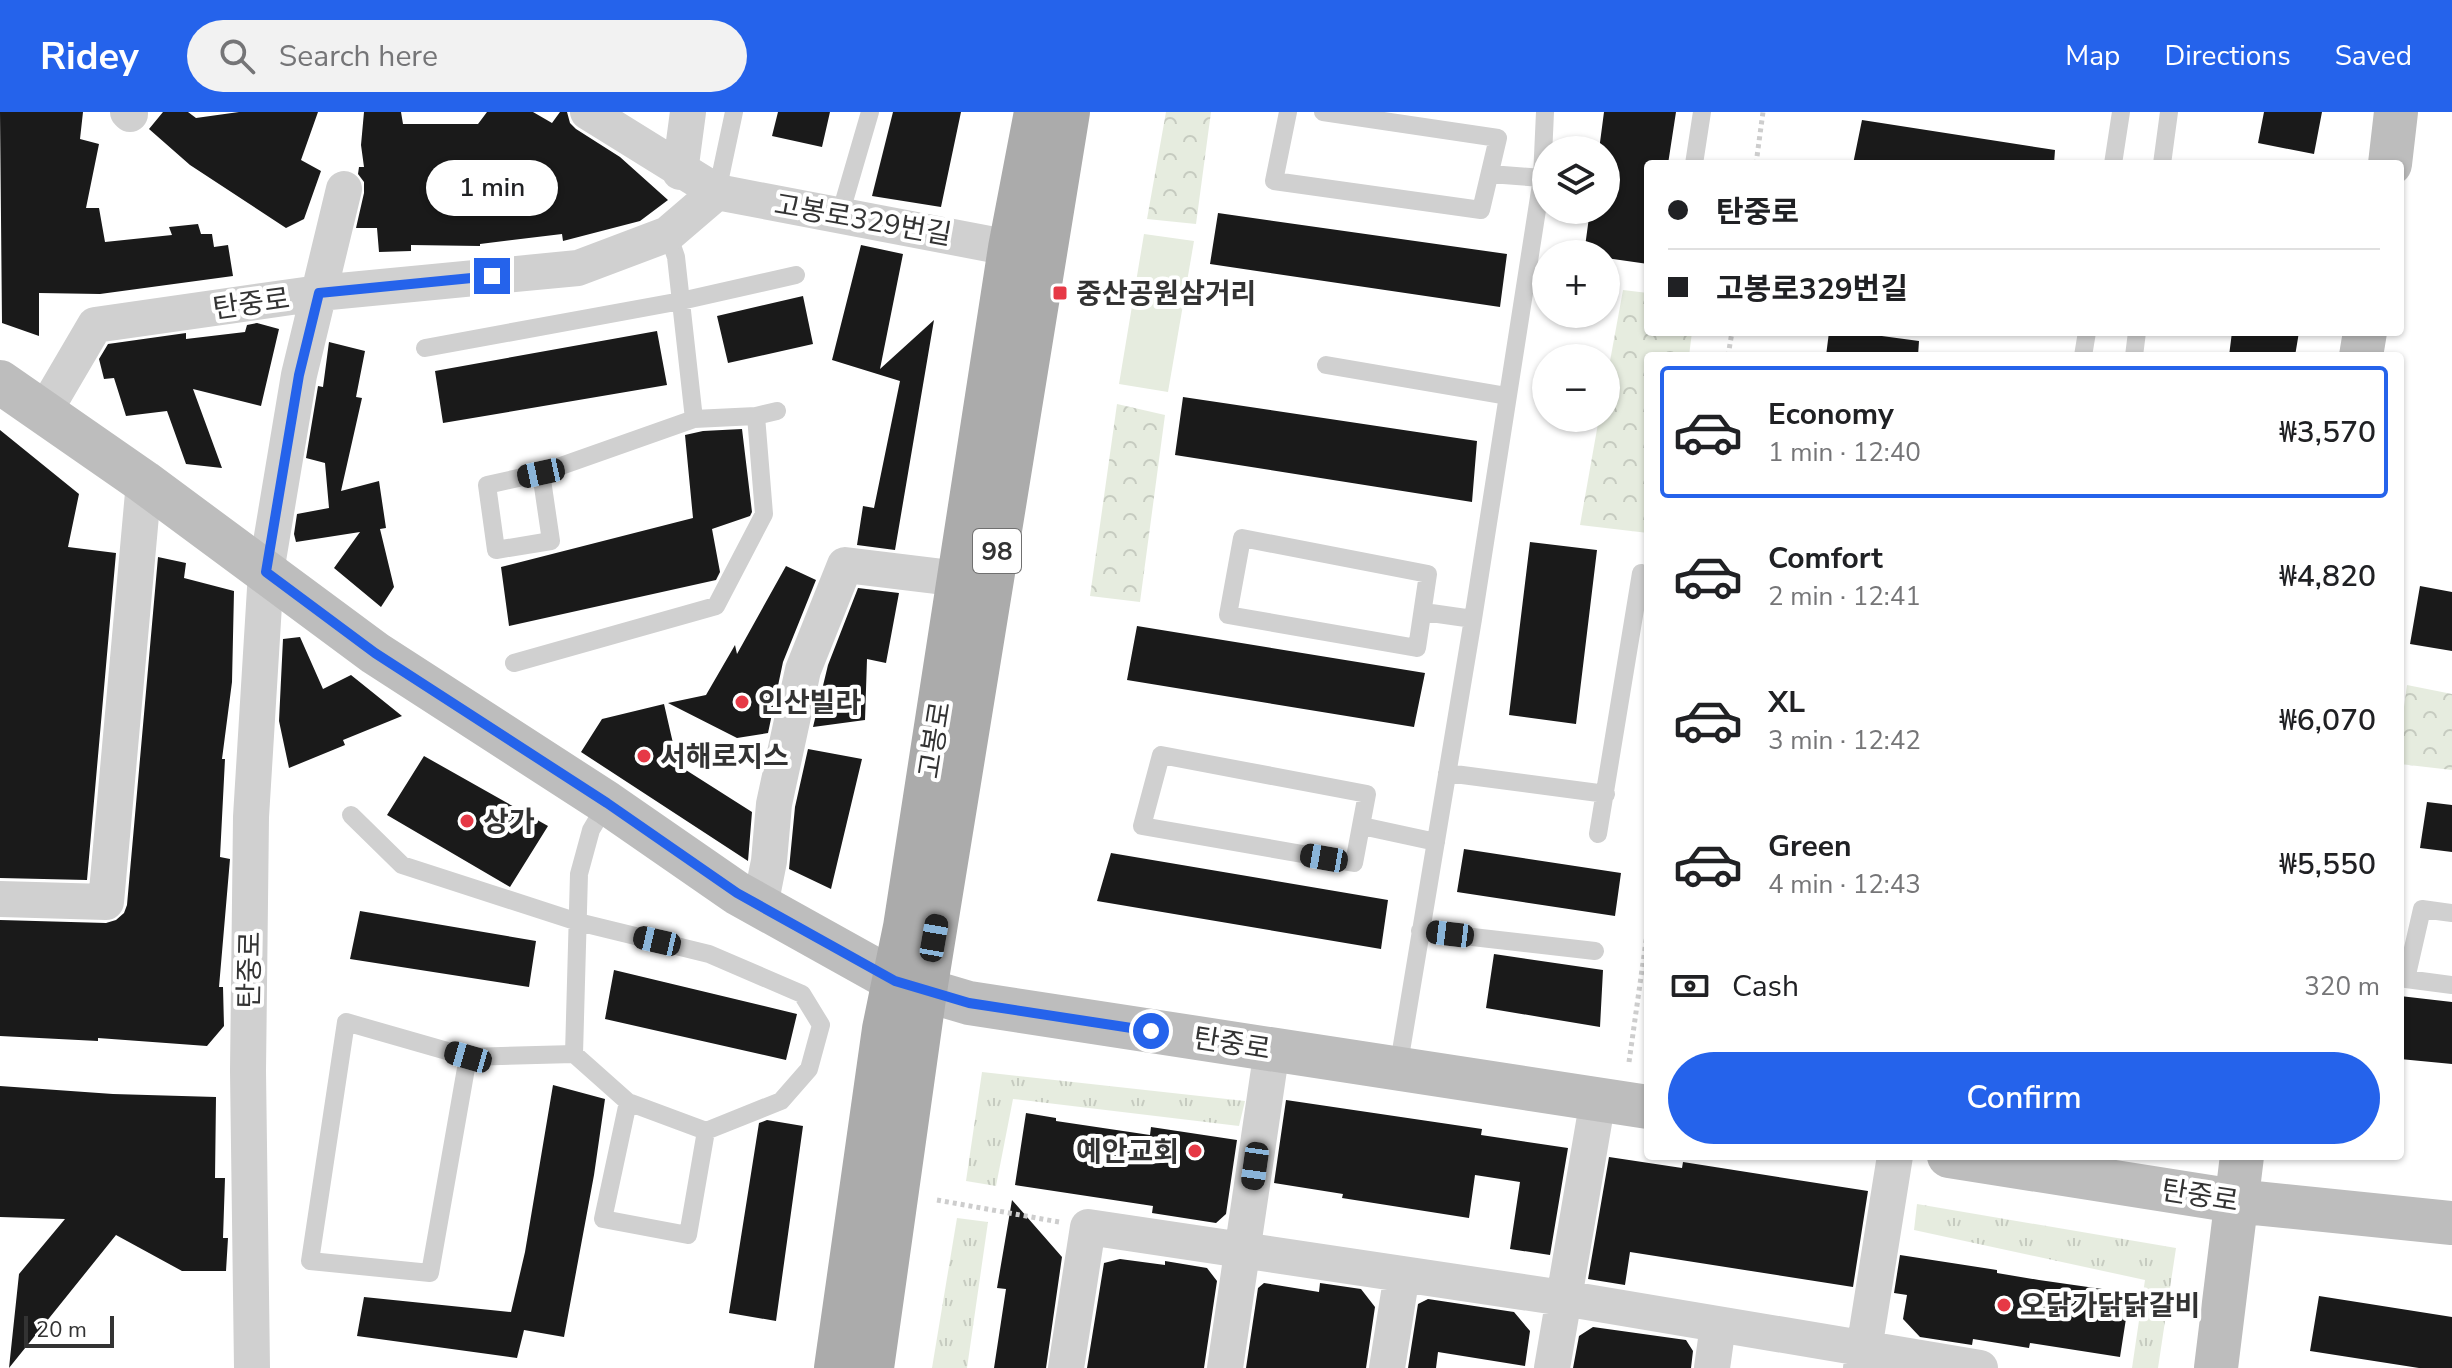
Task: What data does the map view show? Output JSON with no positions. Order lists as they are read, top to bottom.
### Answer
{
  "streets": {
    "main road": ["탄중로", "98", "고봉로"],
    "street": ["고봉로329번길"]
  },
  "crossings": [
    ["고봉로329번길", "고봉로"],
    ["탄중로", "고봉로"]
  ],
  "places": {
    "transit": ["중산공원삼거리"],
    "other": [
      "인산빌라",
      "서해로지스",
      "상가",
      "예안교회",
      "오닭가닭닭갈비"
    ]
  },
  "scale_bar": "20 m",
  "page": {
    "header": "Ridey",
    "search": "Search here",
    "nav": ["Map", "Directions", "Saved"],
    "map_buttons": ["+", "−"],
    "bubble": "1 min",
    "banner": ["탄중로", "고봉로329번길"],
    "list": [
      {
        "name": "Economy",
        "note": "1 min · 12:40",
        "value": "₩3,570"
      },
      {
        "name": "Comfort",
        "note": "2 min · 12:41",
        "value": "₩4,820"
      },
      {
        "name": "XL",
        "note": "3 min · 12:42",
        "value": "₩6,070"
      },
      {
        "name": "Green",
        "note": "4 min · 12:43",
        "value": "₩5,550"
      }
    ],
    "pay": ["Cash", "320 m"],
    "buttons": "Confirm",
    "scale": "20 m"
  }
}
